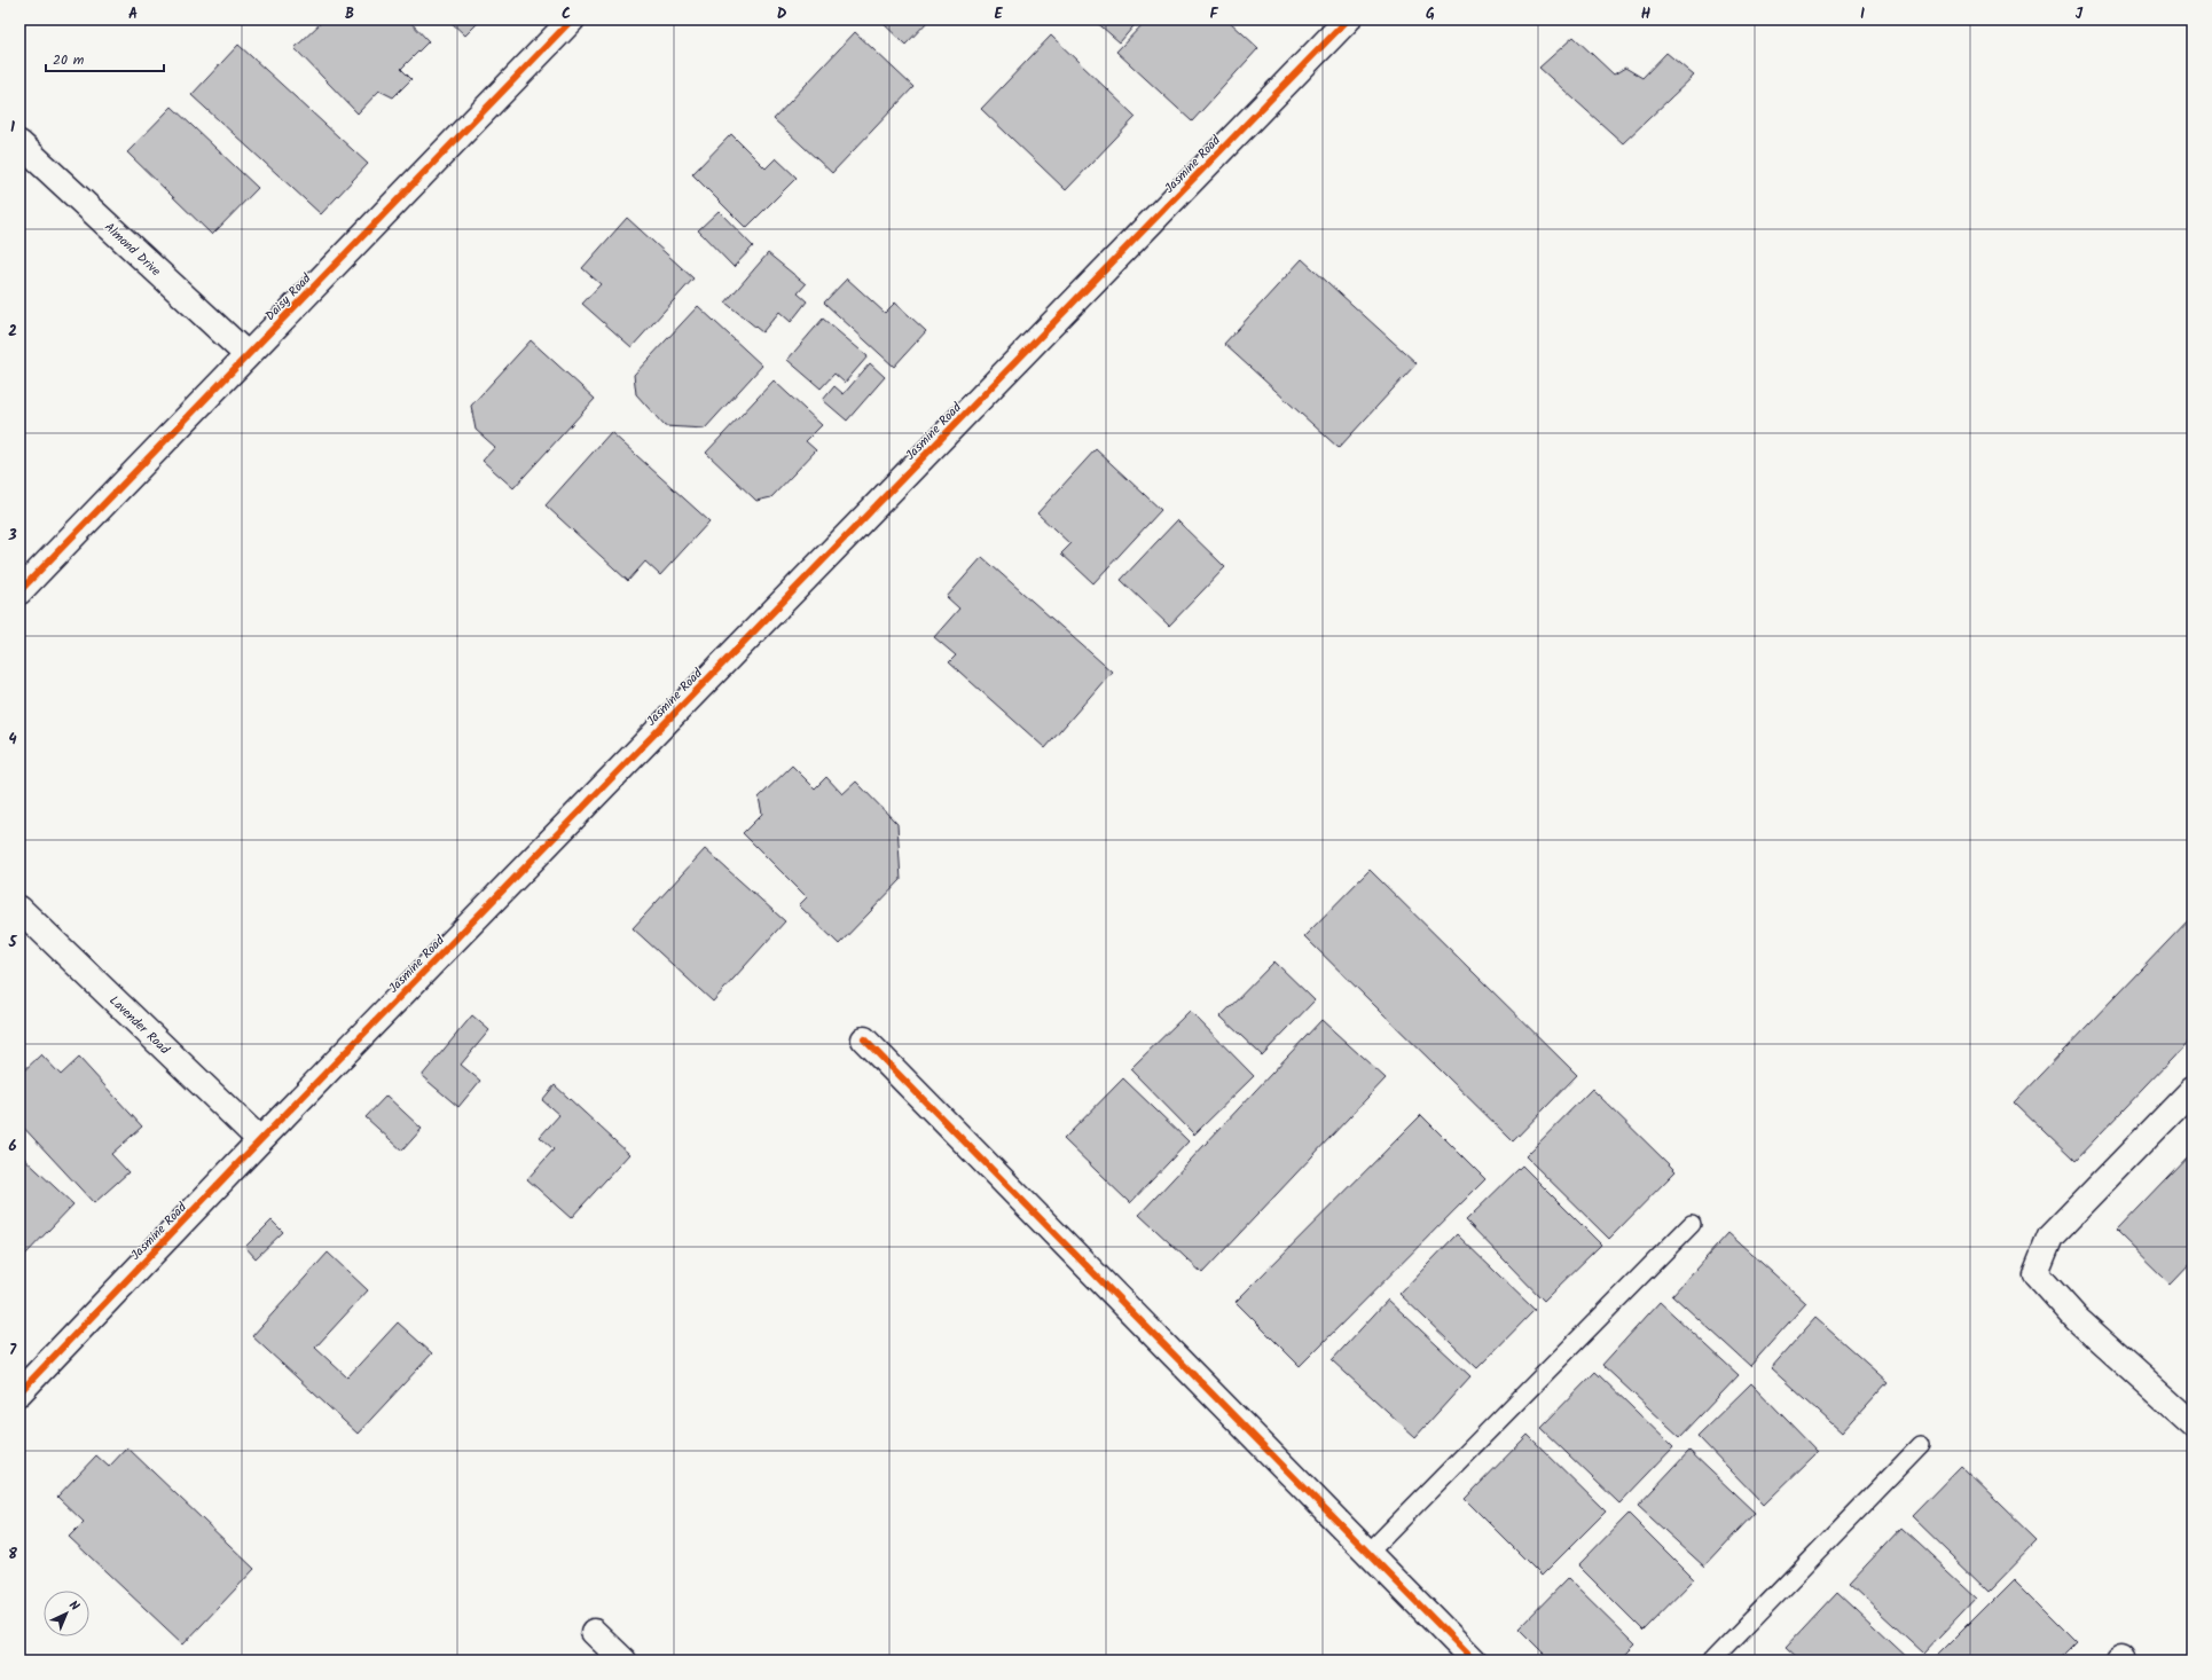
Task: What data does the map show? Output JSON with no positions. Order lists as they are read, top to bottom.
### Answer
{
  "streets": {
    "street": [
      "Jasmine Road",
      "Almond Drive",
      "Daisy Road",
      "Lavender Road"
    ]
  },
  "crossings": [
    ["Jasmine Road", "Lavender Road"],
    ["Almond Drive", "Daisy Road"]
  ],
  "scale_bar": "20 m",
  "north": "top right",
  "grid": {
    "columns": [
      "A",
      "B",
      "C",
      "D",
      "E",
      "F",
      "G",
      "H",
      "I",
      "J"
    ],
    "rows": [
      "1",
      "2",
      "3",
      "4",
      "5",
      "6",
      "7",
      "8"
    ]
  }
}
